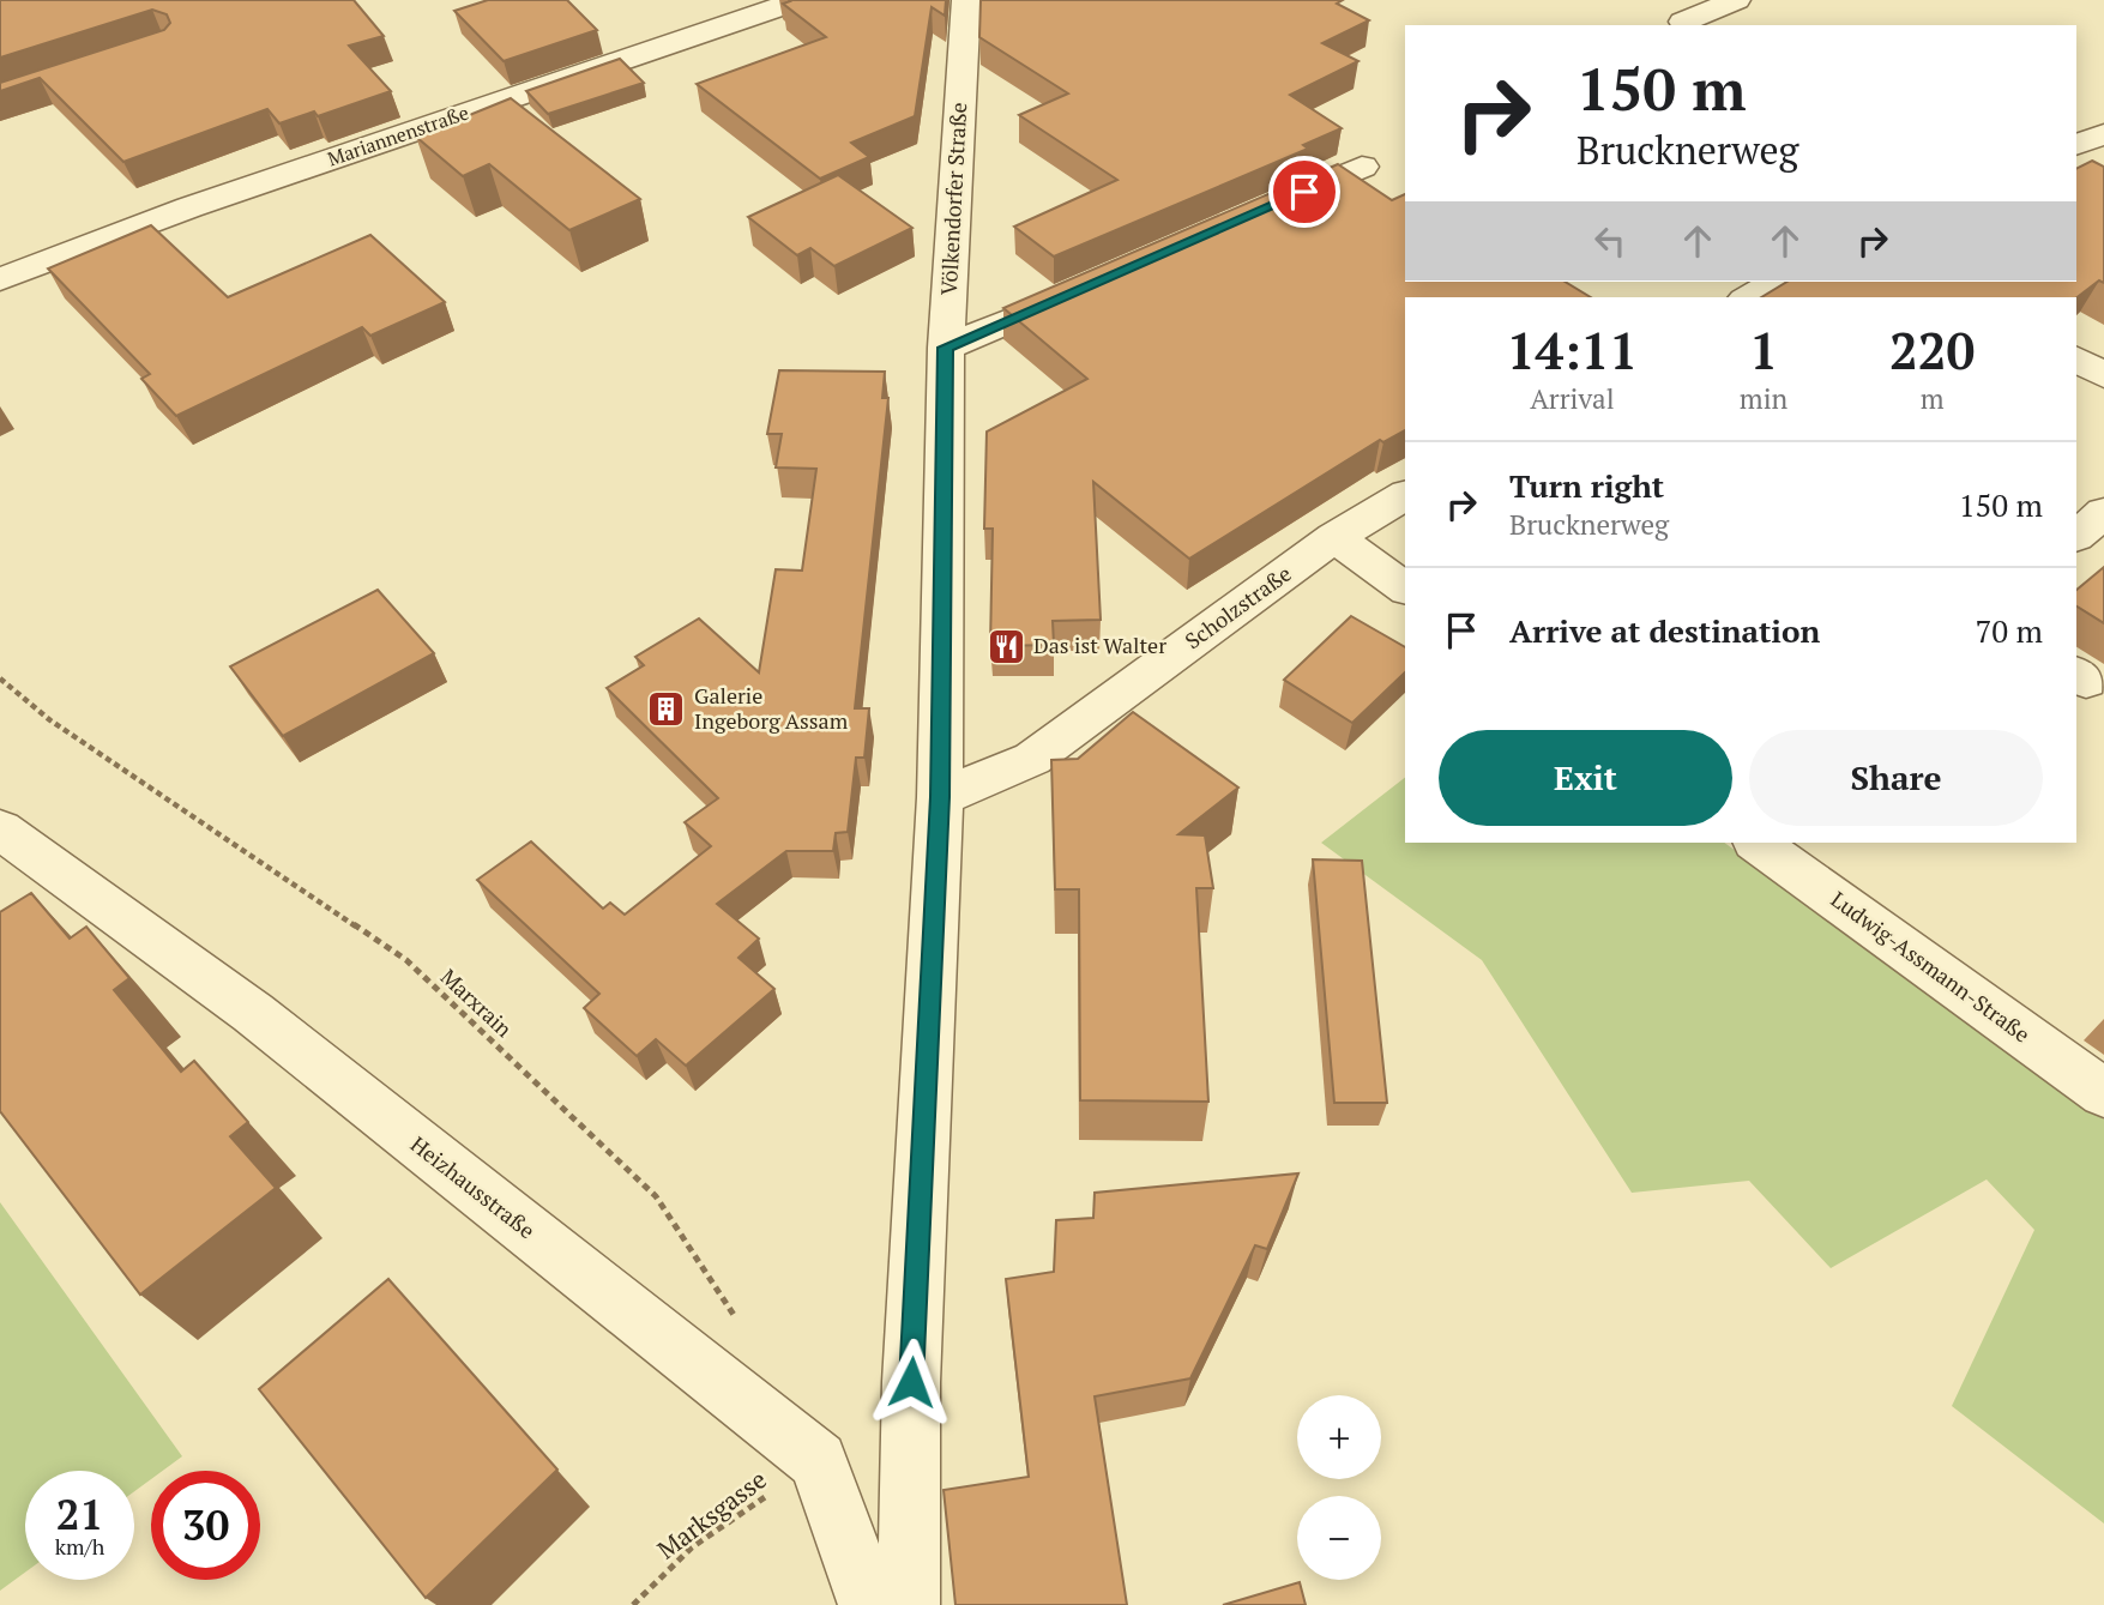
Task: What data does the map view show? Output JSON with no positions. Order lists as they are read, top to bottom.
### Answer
{
  "streets": {
    "street": [
      "Mariannenstraße",
      "Völkendorfer Straße",
      "Scholzstraße",
      "Ludwig-Assmann-Straße",
      "Heizhausstraße"
    ],
    "path": ["Marxrain", "Marksgasse"]
  },
  "crossings": [
    ["Völkendorfer Straße", "Scholzstraße"],
    ["Heizhausstraße", "Marksgasse"]
  ],
  "places": {
    "restaurant": ["Das ist Walter"],
    "building": ["Galerie Ingeborg Assam"]
  },
  "page": {
    "turn": ["150 m", "Brucknerweg"],
    "eta": [
      "14:11",
      "Arrival",
      "1",
      "min",
      "220",
      "m"
    ],
    "list": [
      {
        "name": "Turn right",
        "note": "Brucknerweg",
        "value": "150 m"
      },
      {
        "name": "Arrive at destination",
        "value": "70 m"
      }
    ],
    "buttons": ["Exit", "Share"],
    "map_buttons": ["+", "−"],
    "speed": "21 km/h",
    "limit": "30"
  }
}
